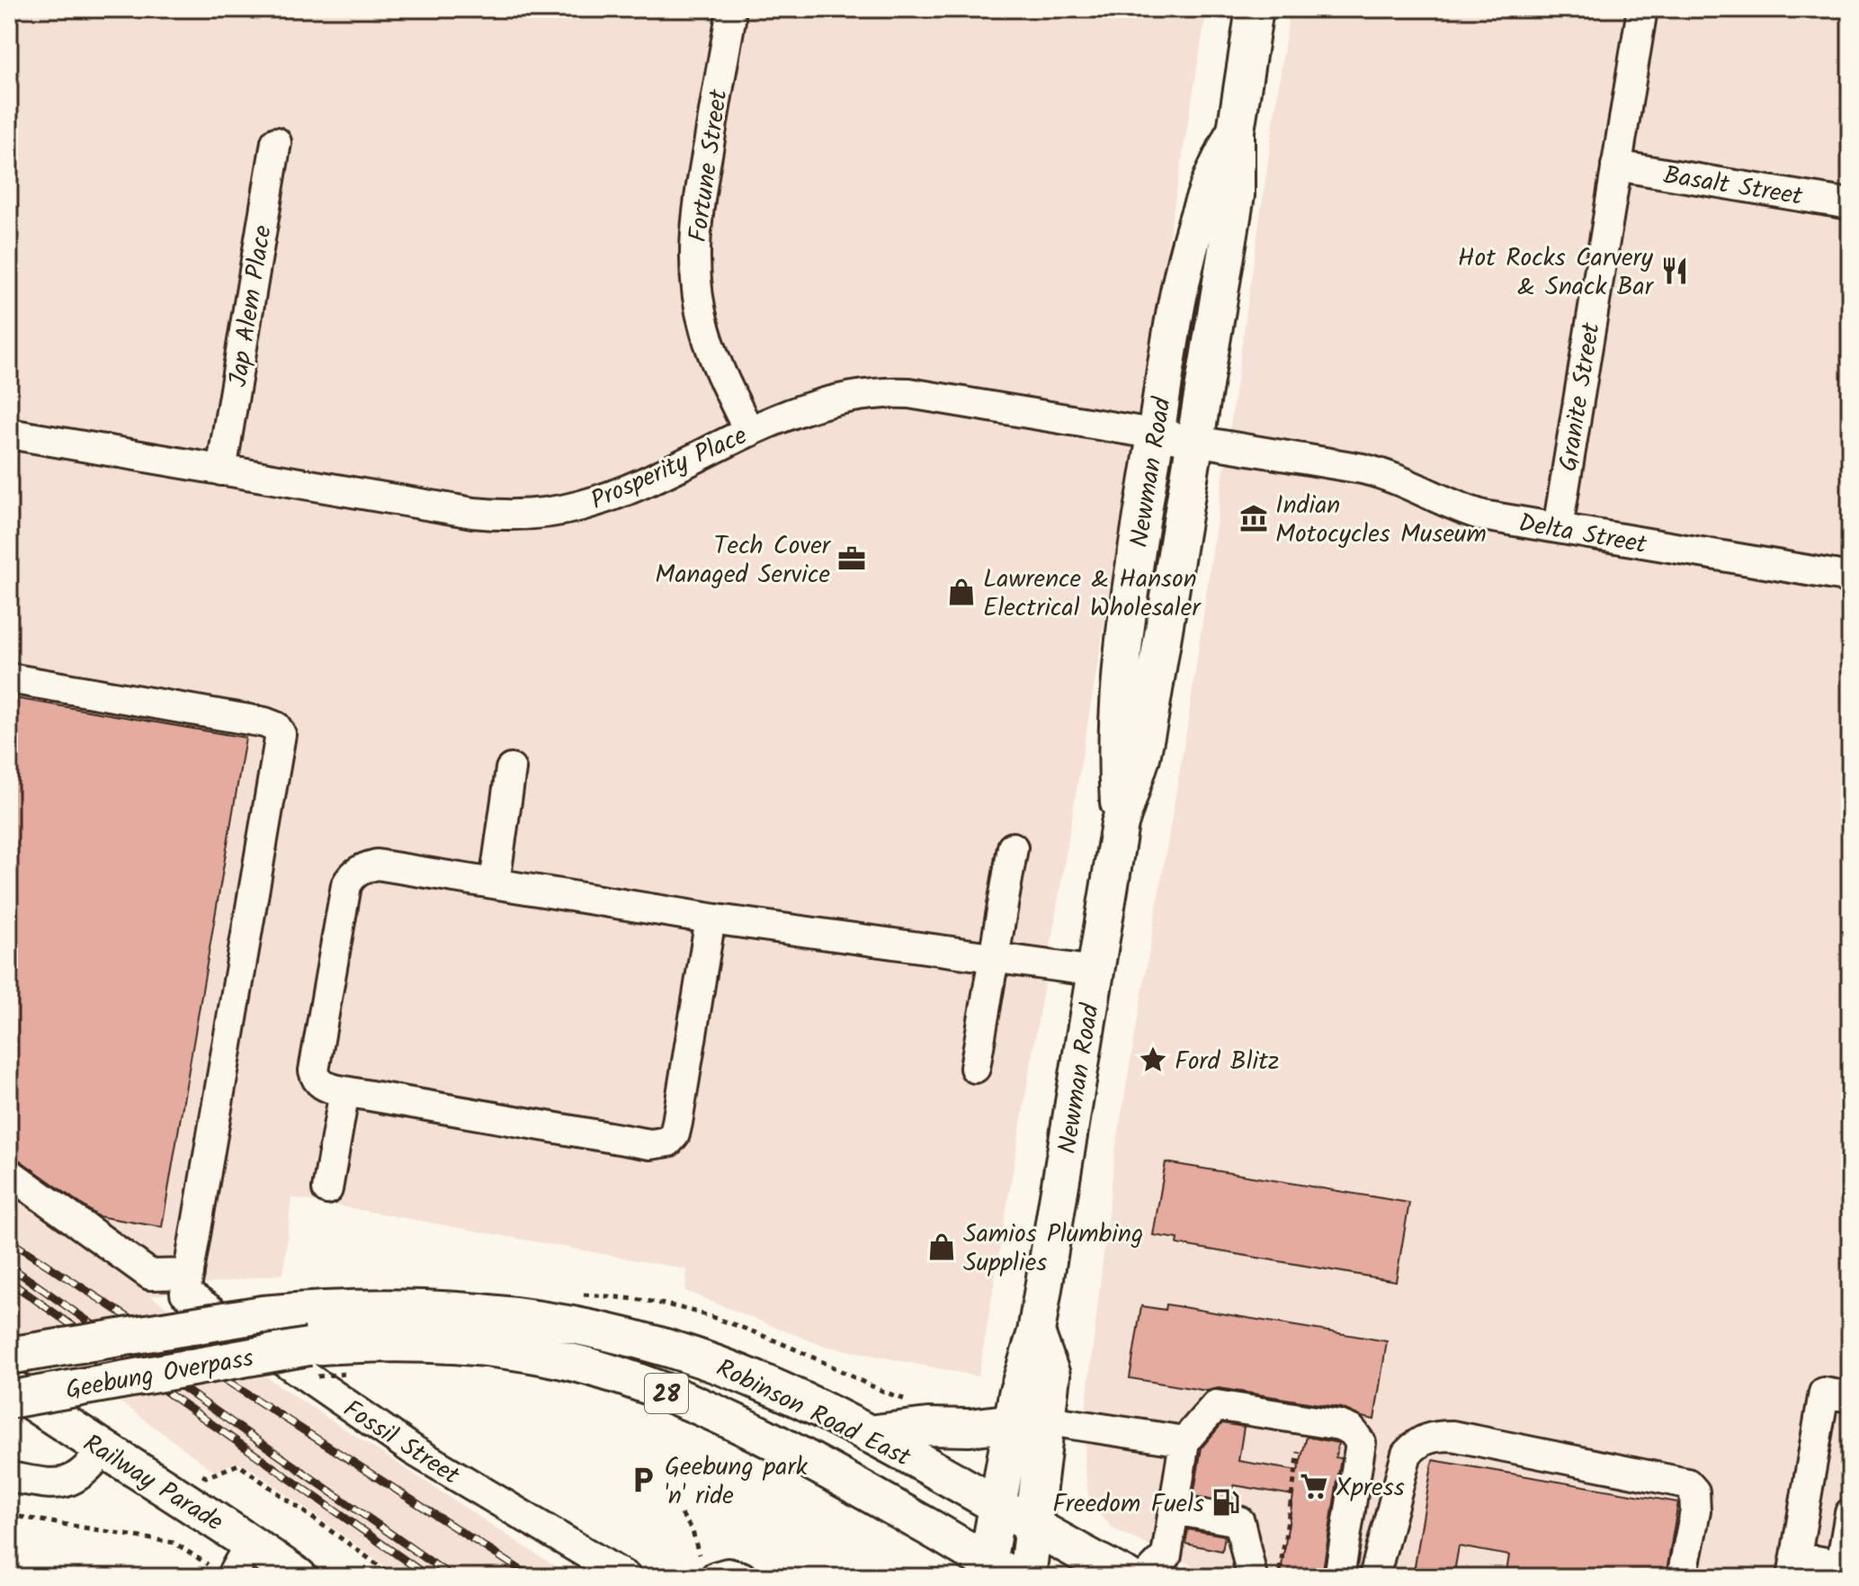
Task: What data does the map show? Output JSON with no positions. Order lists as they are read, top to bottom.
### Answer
{
  "streets": {
    "main road": [
      "Newman Road",
      "Geebung Overpass",
      "28",
      "Robinson Road East",
      "Railway Parade"
    ],
    "street": [
      "Fortune Street",
      "Basalt Street",
      "Jap Alem Place",
      "Granite Street",
      "Prosperity Place",
      "Delta Street",
      "Fossil Street"
    ]
  },
  "crossings": [
    ["Fortune Street", "Prosperity Place"],
    ["Basalt Street", "Granite Street"],
    ["Jap Alem Place", "Prosperity Place"],
    ["Granite Street", "Delta Street"],
    ["Prosperity Place", "Newman Road"],
    ["Prosperity Place", "Delta Street"],
    ["Newman Road", "Delta Street"],
    ["Newman Road", "Robinson Road East"],
    ["Geebung Overpass", "Robinson Road East"]
  ],
  "places": {
    "restaurant": ["Hot Rocks Carvery & Snack Bar"],
    "museum": ["Indian Motocycles Museum"],
    "office": ["Tech Cover Managed Service"],
    "shop": ["Lawrence & Hanson Electrical Wholesaler", "Samios Plumbing Supplies"],
    "place": ["Ford Blitz"],
    "parking": ["Geebung park 'n' ride"],
    "supermarket": ["Xpress"],
    "fuel station": ["Freedom Fuels"]
  }
}
